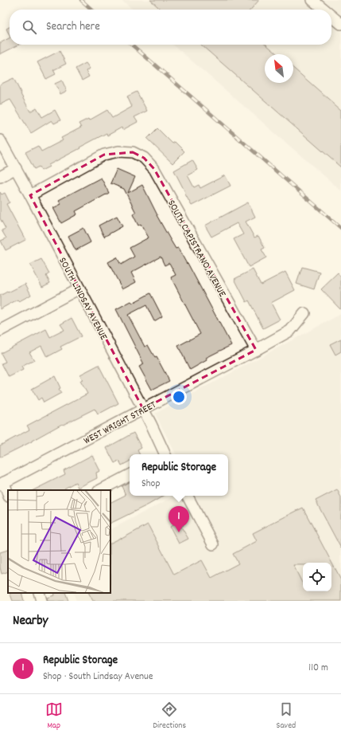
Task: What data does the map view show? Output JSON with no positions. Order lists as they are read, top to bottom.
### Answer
{
  "streets": {
    "street": ["SOUTH CAPISTRANO AVENUE", "SOUTH LINDSAY AVENUE", "WEST WRIGHT STREET"]
  },
  "crossings": [
    ["SOUTH CAPISTRANO AVENUE", "SOUTH LINDSAY AVENUE"],
    ["SOUTH CAPISTRANO AVENUE", "WEST WRIGHT STREET"],
    ["SOUTH LINDSAY AVENUE", "WEST WRIGHT STREET"]
  ],
  "north": "top left",
  "page": {
    "search": "Search here",
    "popup": ["Republic Storage", "Shop"],
    "pins": "1",
    "heading": "Nearby",
    "list": [
      {
        "mark": "1",
        "name": "Republic Storage",
        "note": "Shop · South Lindsay Avenue",
        "value": "110 m"
      }
    ],
    "nav": ["Map", "Directions", "Saved"]
  }
}
